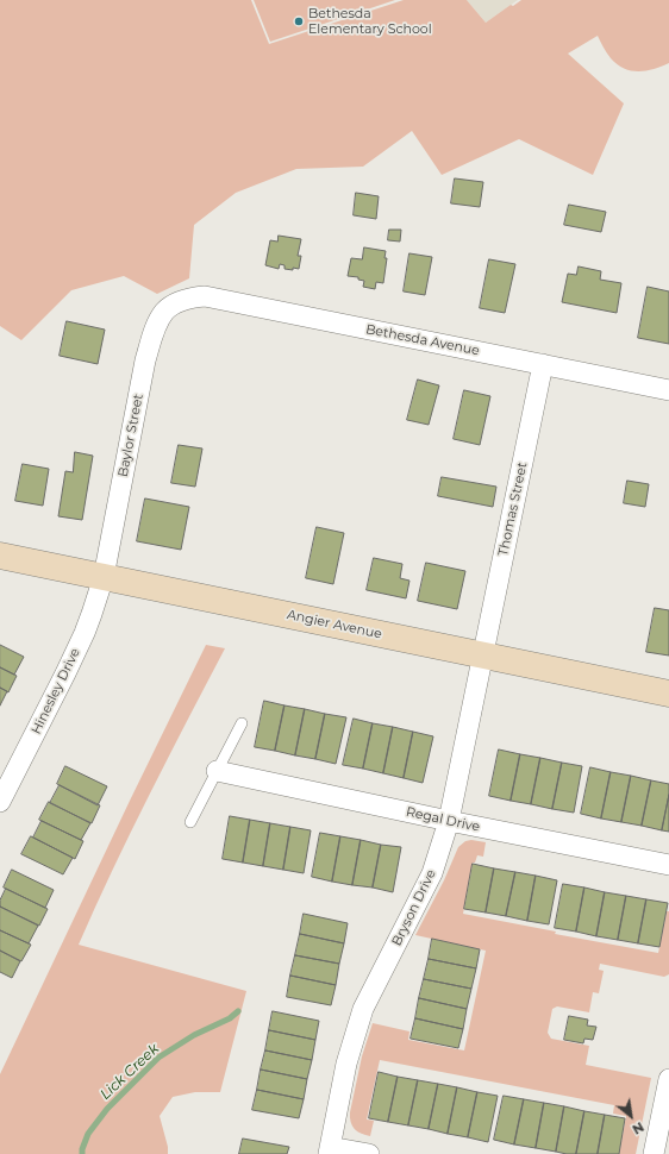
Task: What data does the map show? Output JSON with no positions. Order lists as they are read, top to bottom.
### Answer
{
  "streets": {
    "street": [
      "Bethesda Avenue",
      "Baylor Street",
      "Thomas Street",
      "Angier Avenue",
      "Hinesley Drive",
      "Regal Drive",
      "Bryson Drive"
    ]
  },
  "crossings": [
    ["Bethesda Avenue", "Baylor Street"],
    ["Bethesda Avenue", "Thomas Street"],
    ["Baylor Street", "Angier Avenue"],
    ["Baylor Street", "Hinesley Drive"],
    ["Thomas Street", "Angier Avenue"],
    ["Thomas Street", "Bryson Drive"],
    ["Angier Avenue", "Hinesley Drive"],
    ["Angier Avenue", "Bryson Drive"],
    ["Regal Drive", "Bryson Drive"]
  ],
  "water": ["Lick Creek"],
  "places": ["Bethesda Elementary School"],
  "north": "bottom right"
}
